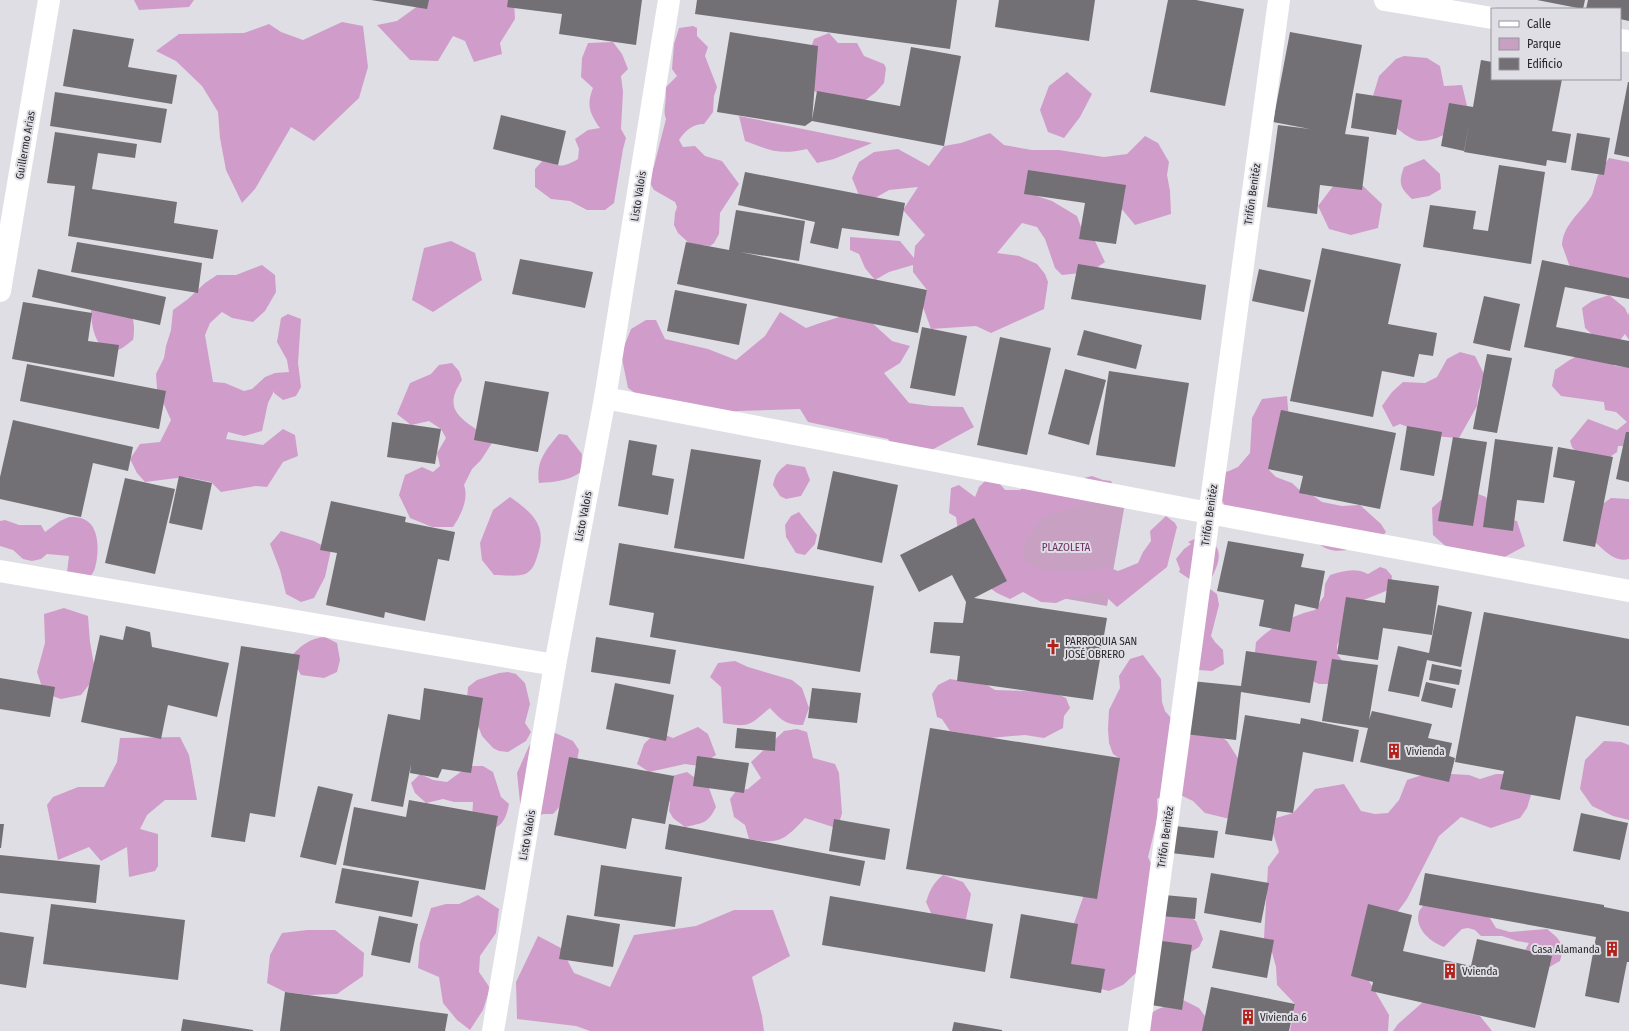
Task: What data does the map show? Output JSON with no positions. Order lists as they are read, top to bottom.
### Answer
{
  "streets": {
    "street": ["Guillermo Arias", "Trifón Benitéz", "Listo Valois"]
  },
  "parks": ["PLAZOLETA"],
  "places": {
    "church": ["PARROQUIA SAN JOSÉ OBRERO"],
    "building": [
      "Vivienda",
      "Casa Alamanda",
      "Vvienda",
      "Vivienda 6"
    ]
  },
  "legend": ["Calle", "Parque", "Edificio"]
}
